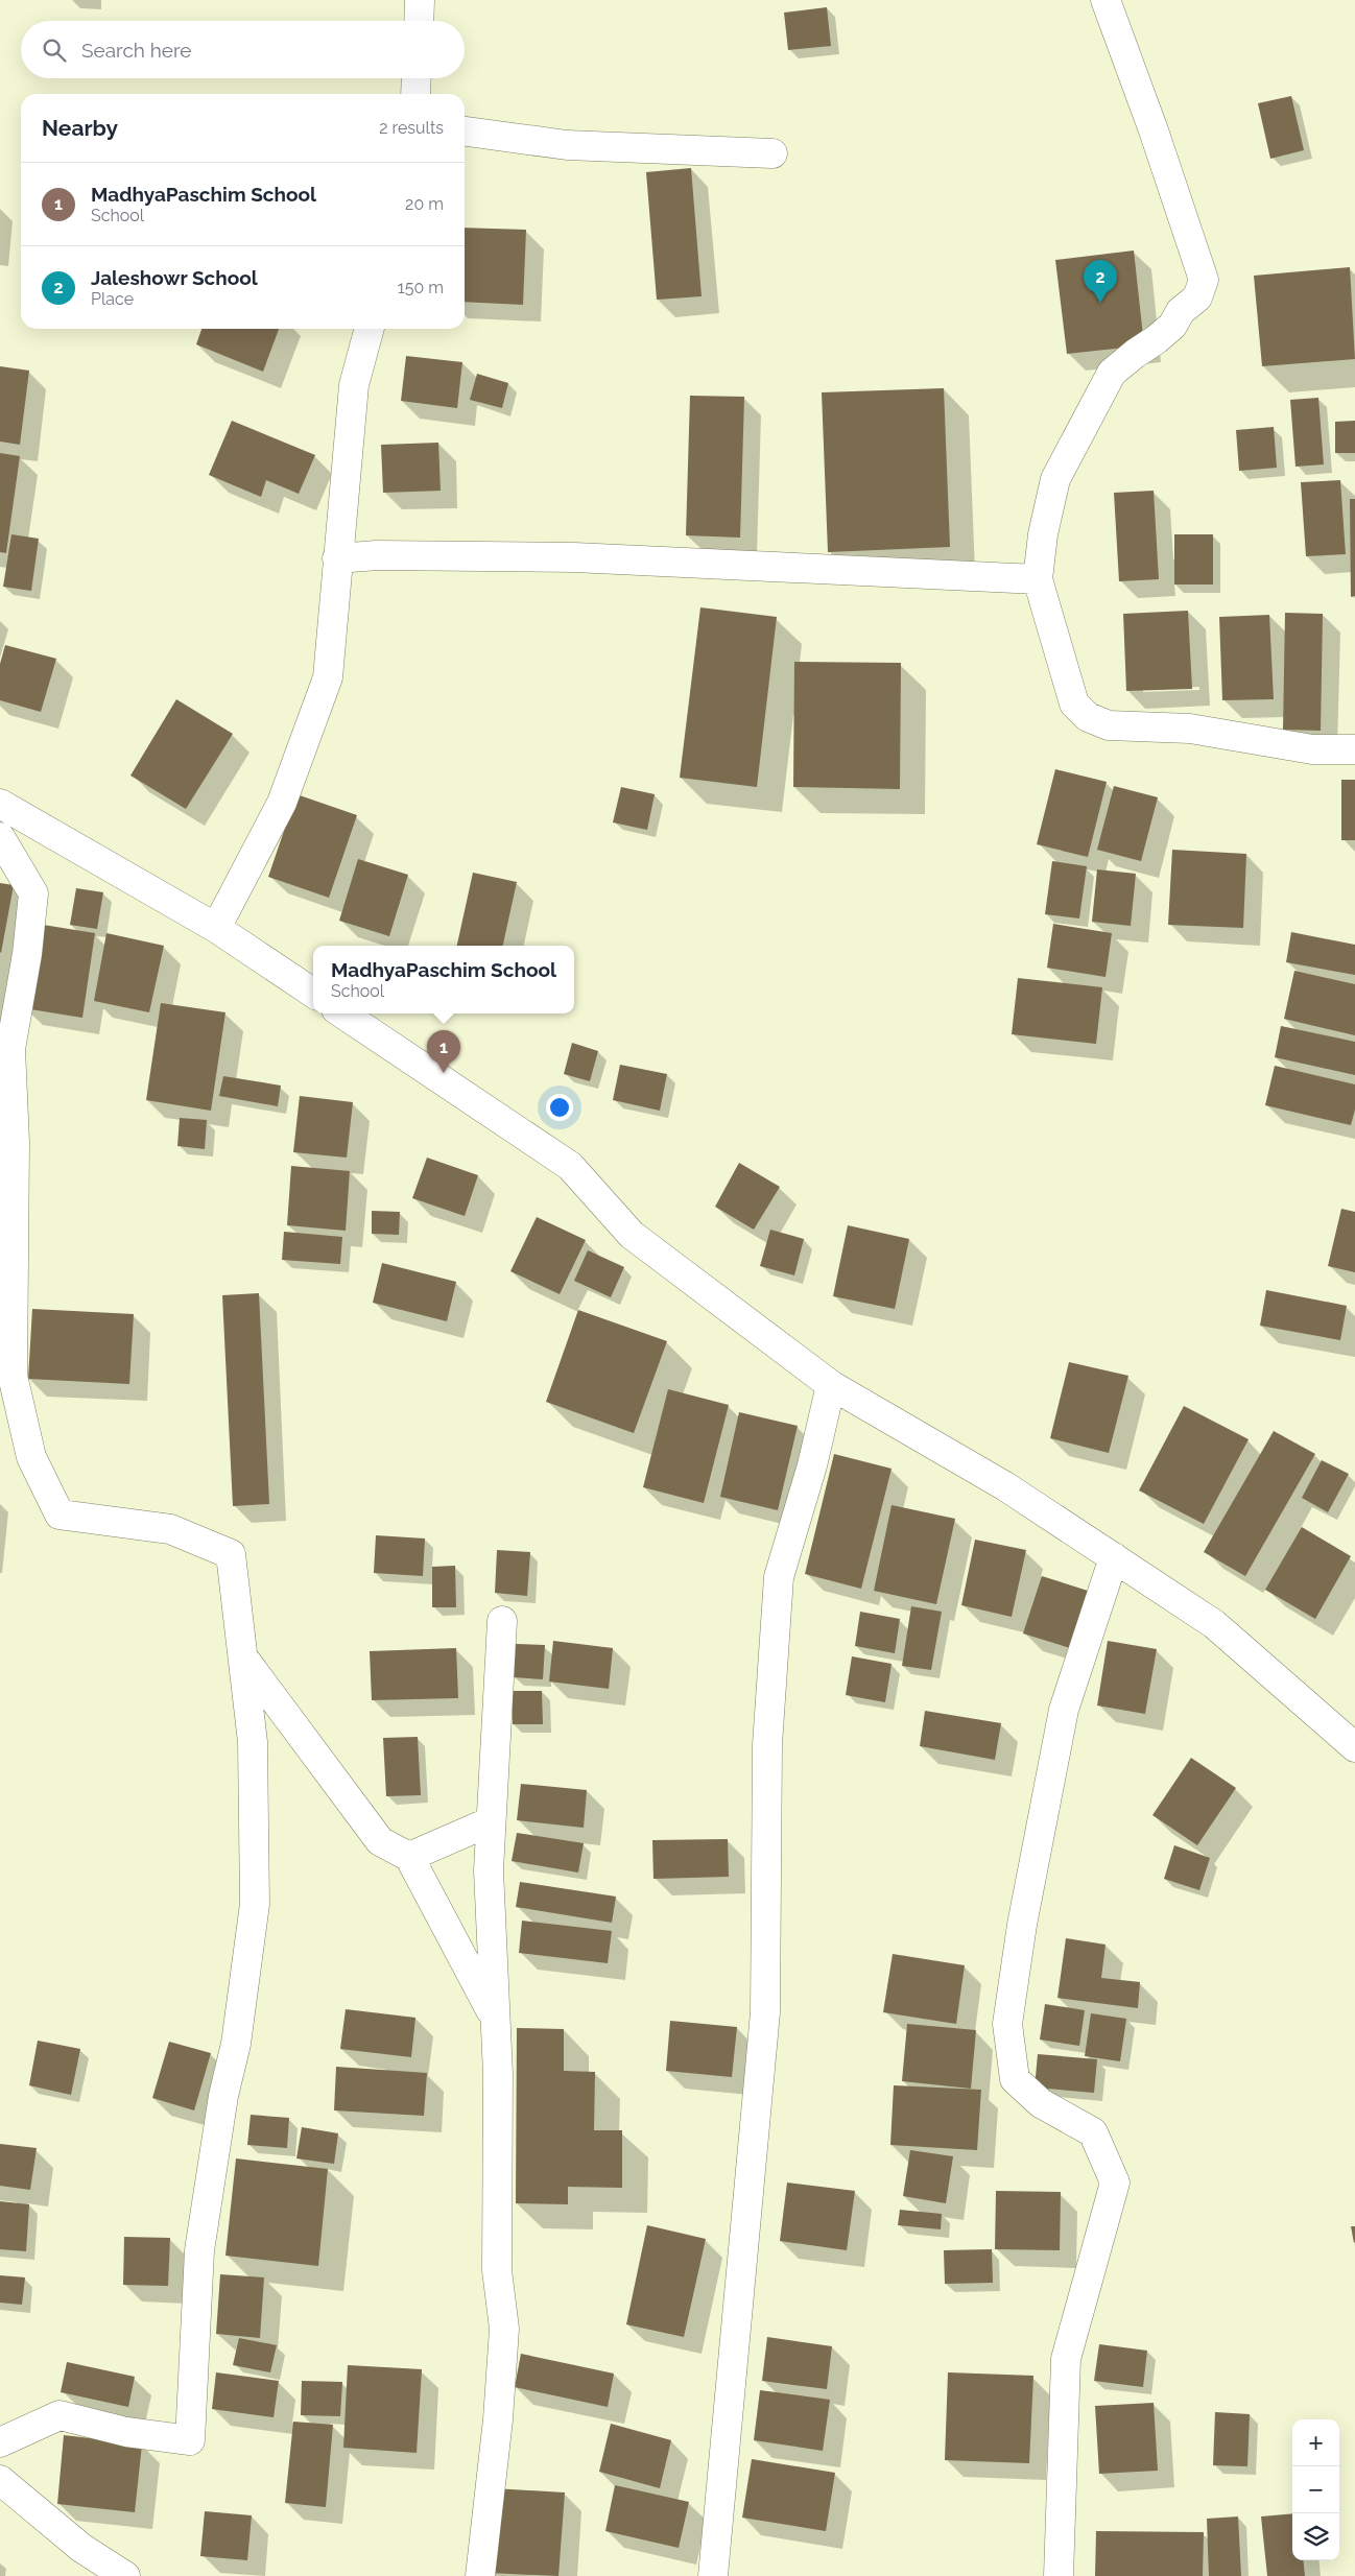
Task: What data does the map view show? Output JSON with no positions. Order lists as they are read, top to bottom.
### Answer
{
  "page": {
    "search": "Search here",
    "heading": ["Nearby", "2 results"],
    "list": [
      {
        "mark": "1",
        "name": "MadhyaPaschim School",
        "note": "School",
        "value": "20 m"
      },
      {
        "mark": "2",
        "name": "Jaleshowr School",
        "note": "Place",
        "value": "150 m"
      }
    ],
    "pins": ["2", "1"],
    "popup": ["MadhyaPaschim School", "School"],
    "map_buttons": ["+", "−"]
  }
}
